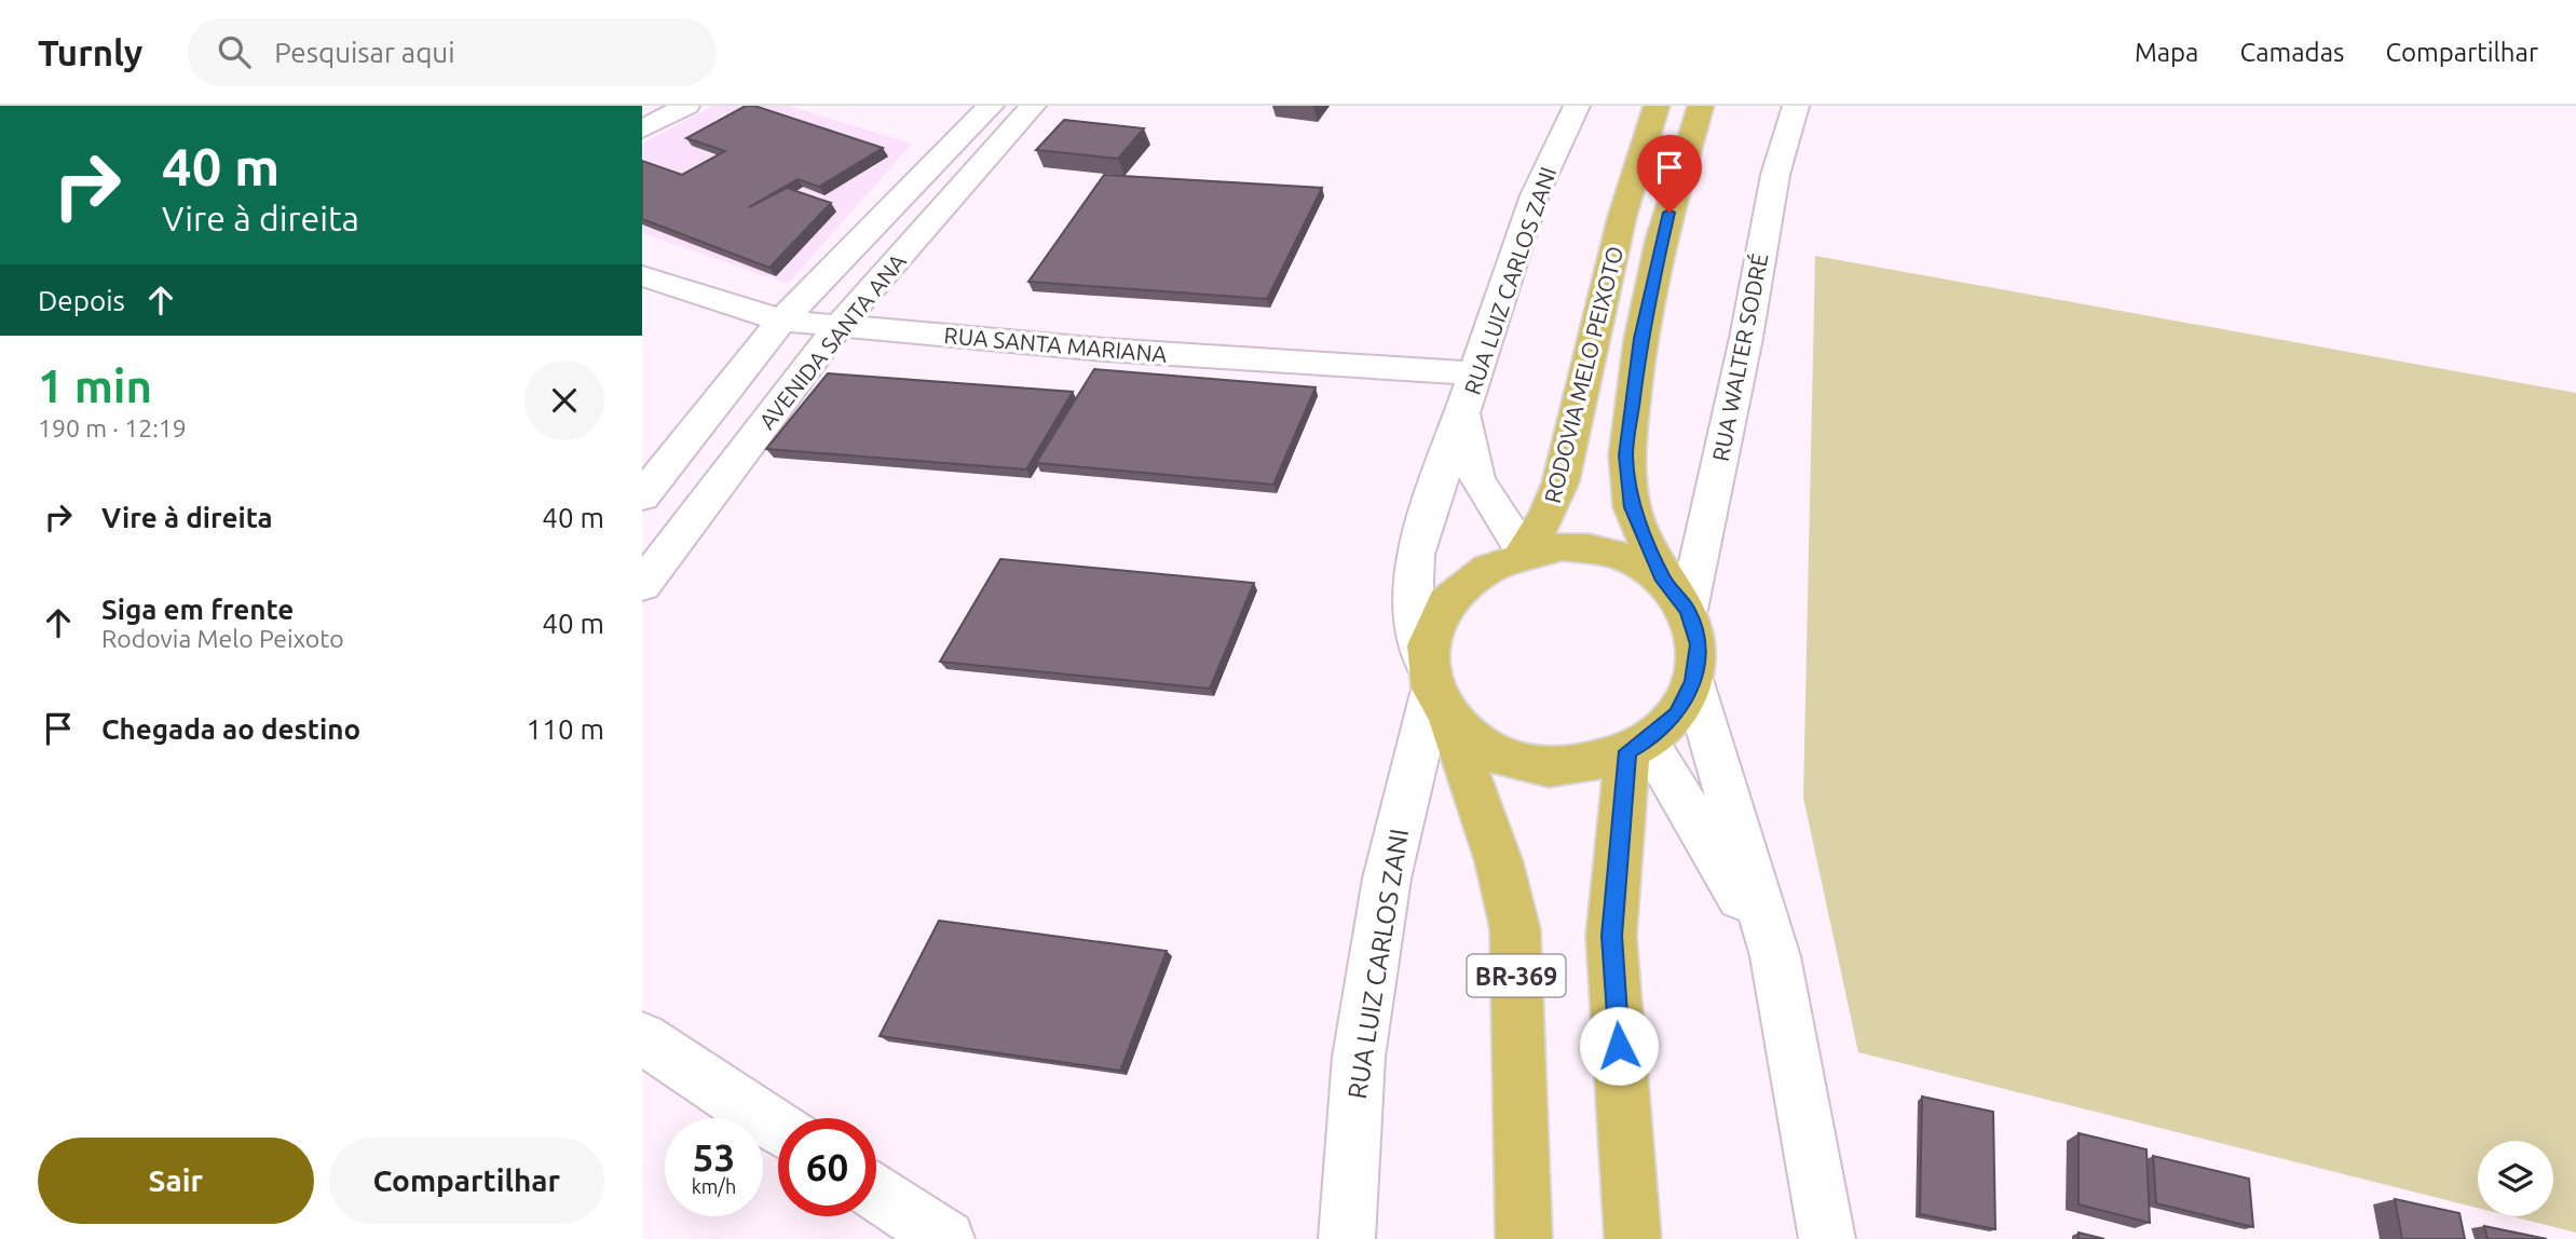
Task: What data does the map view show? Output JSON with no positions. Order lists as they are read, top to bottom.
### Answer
{
  "streets": {
    "main road": ["RODOVIA MELO PEIXOTO", "BR-369"],
    "street": [
      "RUA LUIZ CARLOS ZANI",
      "AVENIDA SANTA ANA",
      "RUA SANTA MARIANA",
      "RUA WALTER SODRÉ"
    ]
  },
  "crossings": [
    ["RUA LUIZ CARLOS ZANI", "RUA SANTA MARIANA"],
    ["RUA LUIZ CARLOS ZANI", "RUA WALTER SODRÉ"],
    ["RUA LUIZ CARLOS ZANI", "RODOVIA MELO PEIXOTO"],
    ["RUA LUIZ CARLOS ZANI", "BR-369"],
    ["AVENIDA SANTA ANA", "RUA SANTA MARIANA"],
    ["RUA WALTER SODRÉ", "RODOVIA MELO PEIXOTO"],
    ["RUA WALTER SODRÉ", "BR-369"],
    ["RODOVIA MELO PEIXOTO", "BR-369"]
  ],
  "page": {
    "header": "Turnly",
    "search": "Pesquisar aqui",
    "nav": ["Mapa", "Camadas", "Compartilhar"],
    "turn": ["40 m", "Vire à direita"],
    "then": "Depois",
    "heading": ["1 min", "190 m · 12:19"],
    "list": [
      {
        "name": "Vire à direita",
        "value": "40 m"
      },
      {
        "name": "Siga em frente",
        "note": "Rodovia Melo Peixoto",
        "value": "40 m"
      },
      {
        "name": "Chegada ao destino",
        "value": "110 m"
      }
    ],
    "speed": "53 km/h",
    "limit": "60",
    "buttons": ["Sair", "Compartilhar"]
  }
}
